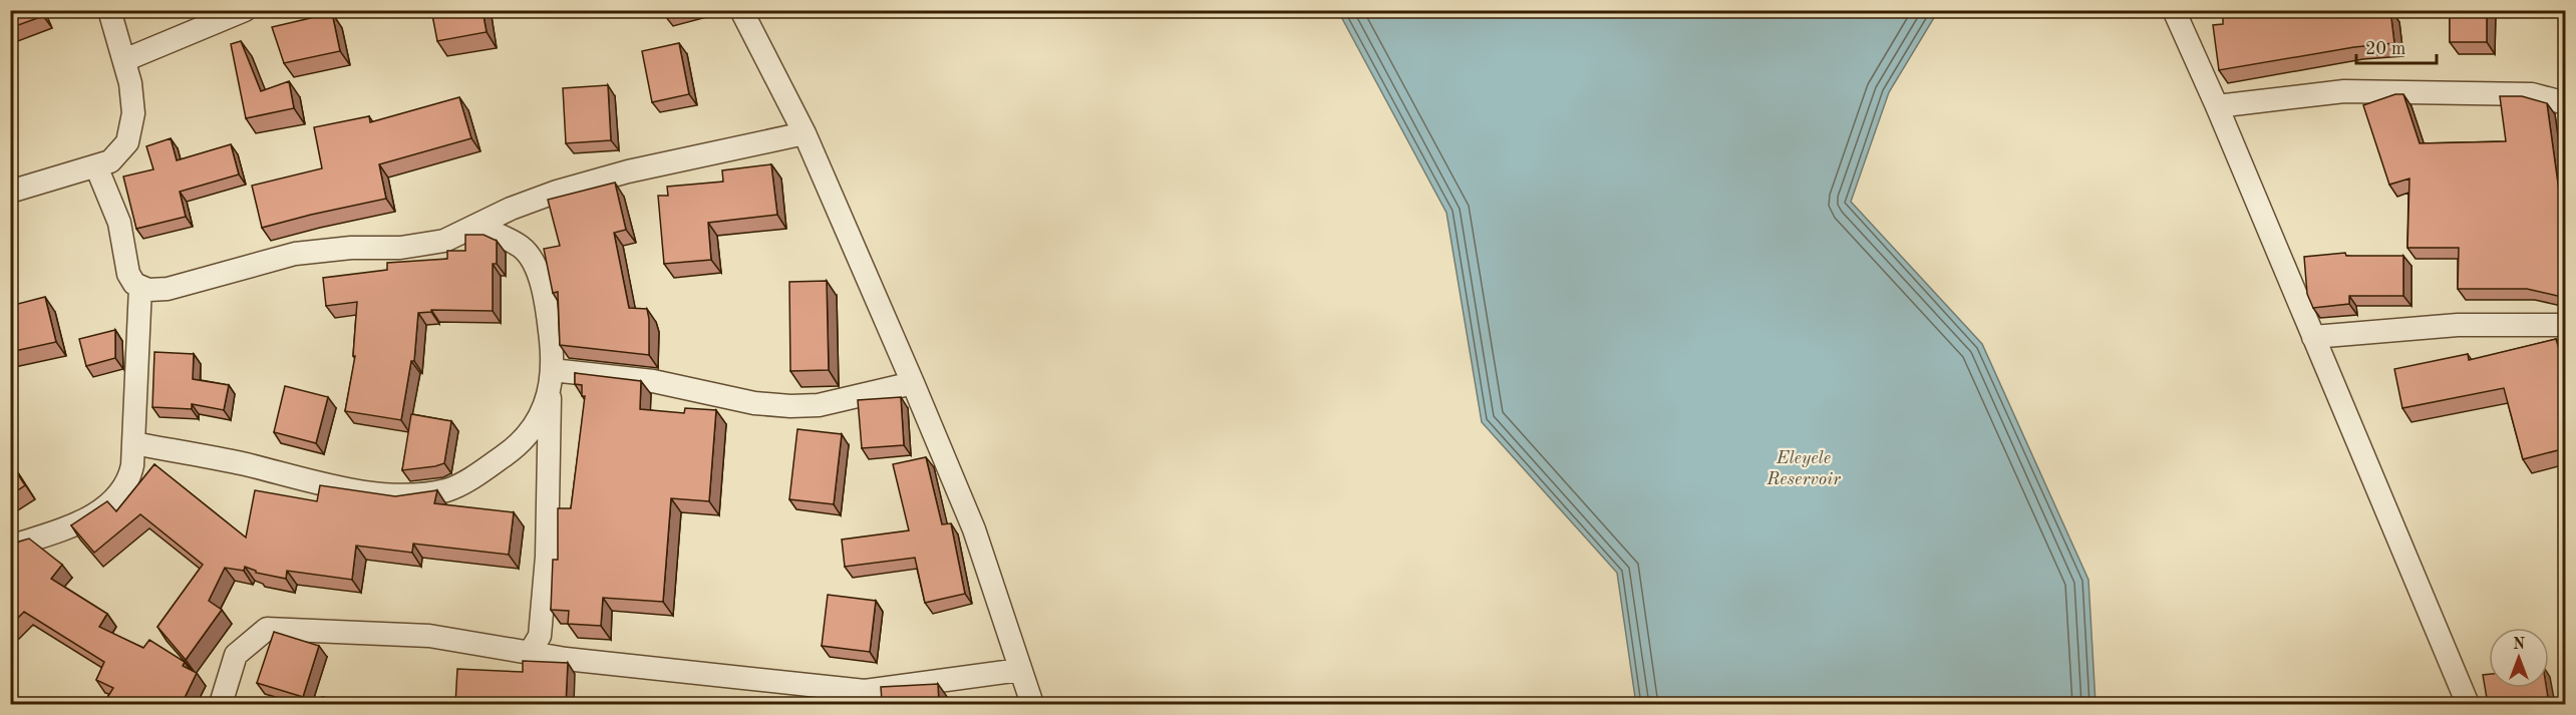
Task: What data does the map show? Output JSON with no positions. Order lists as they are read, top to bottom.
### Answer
{
  "water": ["Eleyele Reservoir"],
  "scale_bar": "20 m",
  "north": "top"
}
